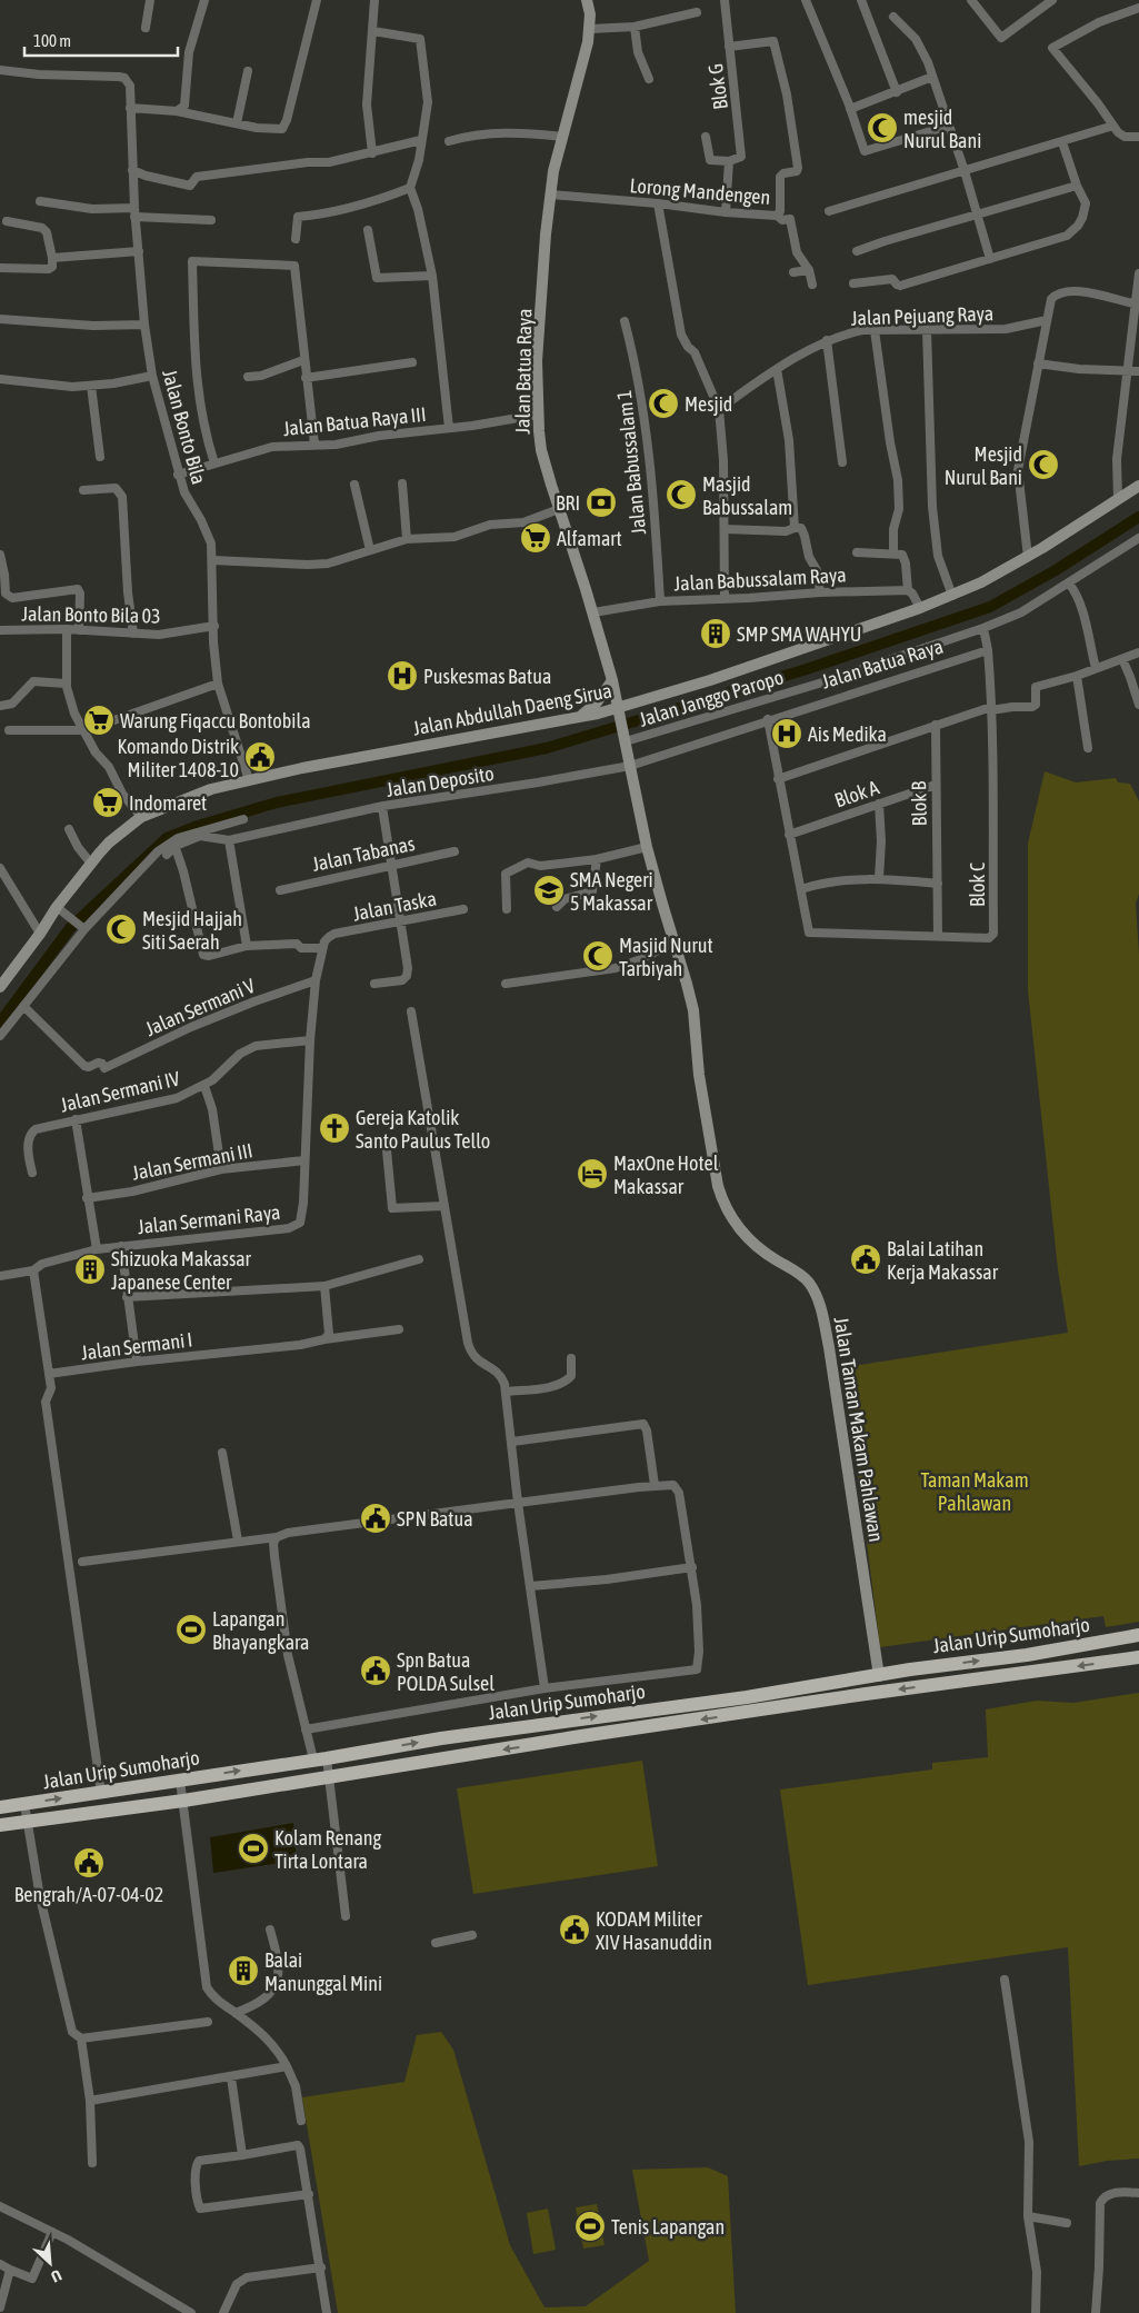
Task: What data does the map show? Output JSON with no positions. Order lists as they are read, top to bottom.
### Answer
{
  "streets": {
    "highway": ["Jalan Urip Sumoharjo"],
    "main road": ["Jalan Batua Raya", "Jalan Abdullah Daeng Sirua", "Jalan Taman Makam Pahlawan"],
    "street": [
      "Blok G",
      "Lorong Mandengen",
      "Jalan Pejuang Raya",
      "Jalan Batua Raya III",
      "Jalan Bonto Bila",
      "Jalan Babussalam 1",
      "Jalan Babussalam Raya",
      "Jalan Bonto Bila 03",
      "Jalan Janggo Paropo",
      "Jalan Deposito",
      "Blok A",
      "Blok B",
      "Jalan Tabanas",
      "Blok C",
      "Jalan Taska",
      "Jalan Sermani V",
      "Jalan Sermani IV",
      "Jalan Sermani III",
      "Jalan Sermani Raya",
      "Jalan Sermani I"
    ]
  },
  "crossings": [
    ["Blok G", "Lorong Mandengen"],
    ["Lorong Mandengen", "Jalan Batua Raya"],
    ["Jalan Batua Raya", "Jalan Batua Raya III"],
    ["Jalan Batua Raya", "Jalan Babussalam Raya"],
    ["Jalan Batua Raya", "Jalan Janggo Paropo"],
    ["Jalan Batua Raya", "Jalan Abdullah Daeng Sirua"],
    ["Jalan Batua Raya", "Jalan Deposito"],
    ["Jalan Batua Raya", "Blok C"],
    ["Jalan Batua Raya", "Jalan Taman Makam Pahlawan"],
    ["Jalan Batua Raya III", "Jalan Bonto Bila"],
    ["Jalan Bonto Bila", "Jalan Bonto Bila 03"],
    ["Jalan Bonto Bila", "Jalan Abdullah Daeng Sirua"],
    ["Jalan Babussalam 1", "Jalan Babussalam Raya"],
    ["Jalan Janggo Paropo", "Jalan Taman Makam Pahlawan"],
    ["Jalan Deposito", "Jalan Taman Makam Pahlawan"],
    ["Blok A", "Blok B"],
    ["Blok B", "Blok C"],
    ["Jalan Taska", "Jalan Sermani Raya"],
    ["Jalan Sermani V", "Jalan Sermani Raya"],
    ["Jalan Sermani IV", "Jalan Sermani Raya"],
    ["Jalan Sermani III", "Jalan Sermani Raya"],
    ["Jalan Taman Makam Pahlawan", "Jalan Urip Sumoharjo"]
  ],
  "parks": ["Taman Makam Pahlawan"],
  "places": {
    "mosque": [
      "mesjid Nurul Bani",
      "Mesjid",
      "Mesjid Nurul Bani",
      "Masjid Babussalam",
      "Mesjid Hajjah Siti Saerah",
      "Masjid Nurut Tarbiyah"
    ],
    "bank": ["BRI"],
    "supermarket": ["Alfamart", "Warung Fiqaccu Bontobila", "Indomaret"],
    "building": ["SMP SMA WAHYU", "Shizuoka Makassar Japanese Center", "Balai Manunggal Mini"],
    "hospital": ["Puskesmas Batua", "Ais Medika"],
    "public building": [
      "Komando Distrik Militer 1408-10",
      "Balai Latihan Kerja Makassar",
      "SPN Batua",
      "Spn Batua POLDA Sulsel",
      "Bengrah/A-07-04-02",
      "KODAM Militer XIV Hasanuddin"
    ],
    "school or university": ["SMA Negeri 5 Makassar"],
    "church": ["Gereja Katolik Santo Paulus Tello"],
    "hotel": ["MaxOne Hotel Makassar"],
    "sports": ["Lapangan Bhayangkara", "Kolam Renang Tirta Lontara", "Tenis Lapangan"]
  },
  "scale_bar": "100 m",
  "north": "bottom right"
}
